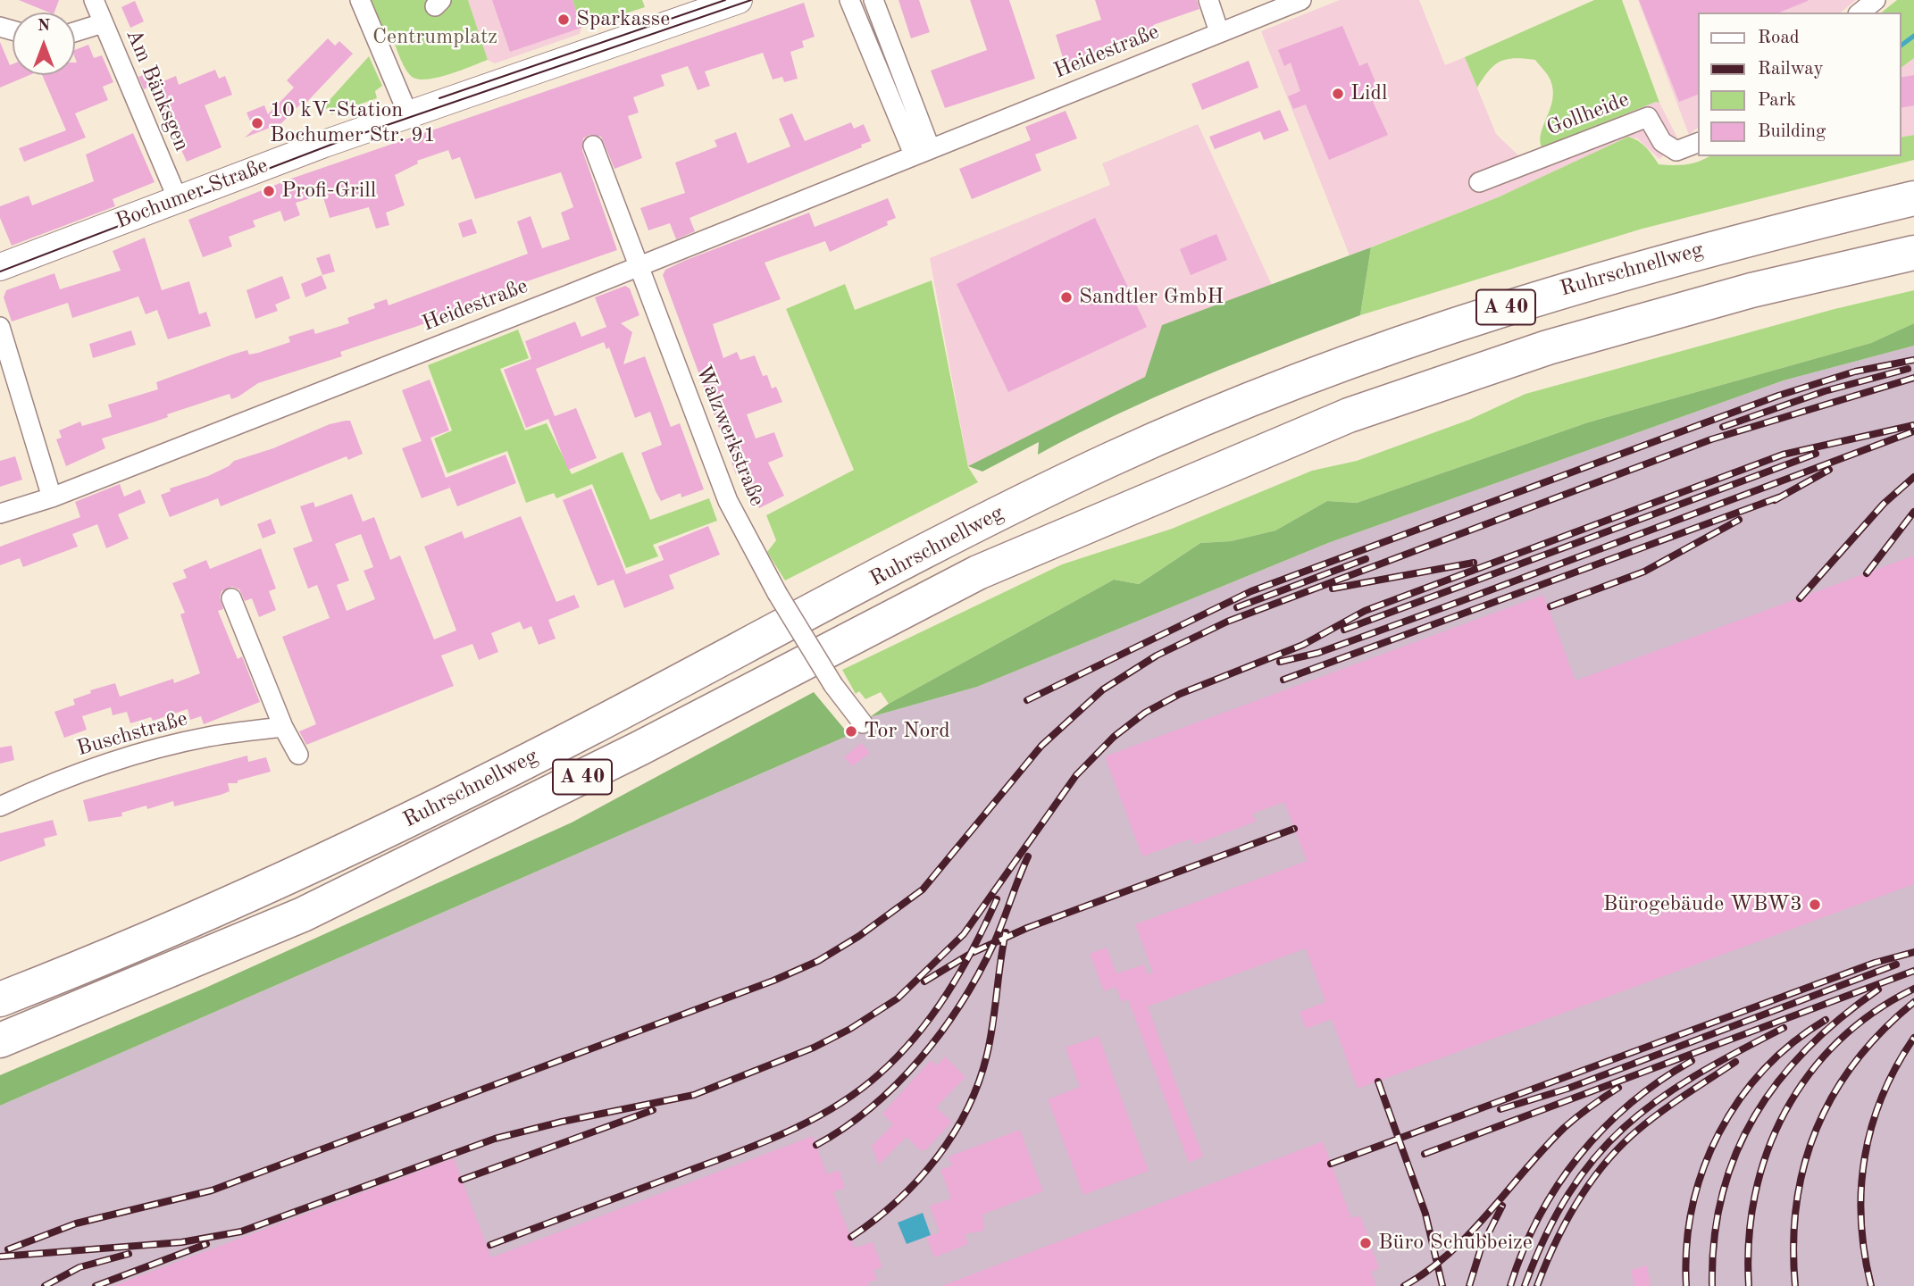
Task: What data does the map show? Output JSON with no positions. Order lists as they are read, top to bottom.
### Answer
{
  "streets": {
    "highway": ["Ruhrschnellweg", "A 40"],
    "main road": ["Bochumer Straße"],
    "street": [
      "Heidestraße",
      "Am Bänksgen",
      "Gollheide",
      "Walzwerkstraße",
      "Buschstraße"
    ]
  },
  "crossings": [
    ["Heidestraße", "Walzwerkstraße"],
    ["Am Bänksgen", "Bochumer Straße"]
  ],
  "parks": ["Centrumplatz"],
  "places": [
    "Sparkasse",
    "Lidl",
    "10 kV-Station Bochumer Str. 91",
    "Profi-Grill",
    "Sandtler GmbH",
    "Tor Nord",
    "Bürogebäude WBW3",
    "Büro Schubbeize"
  ],
  "legend": [
    "Road",
    "Railway",
    "Park",
    "Building"
  ],
  "north": "top"
}
